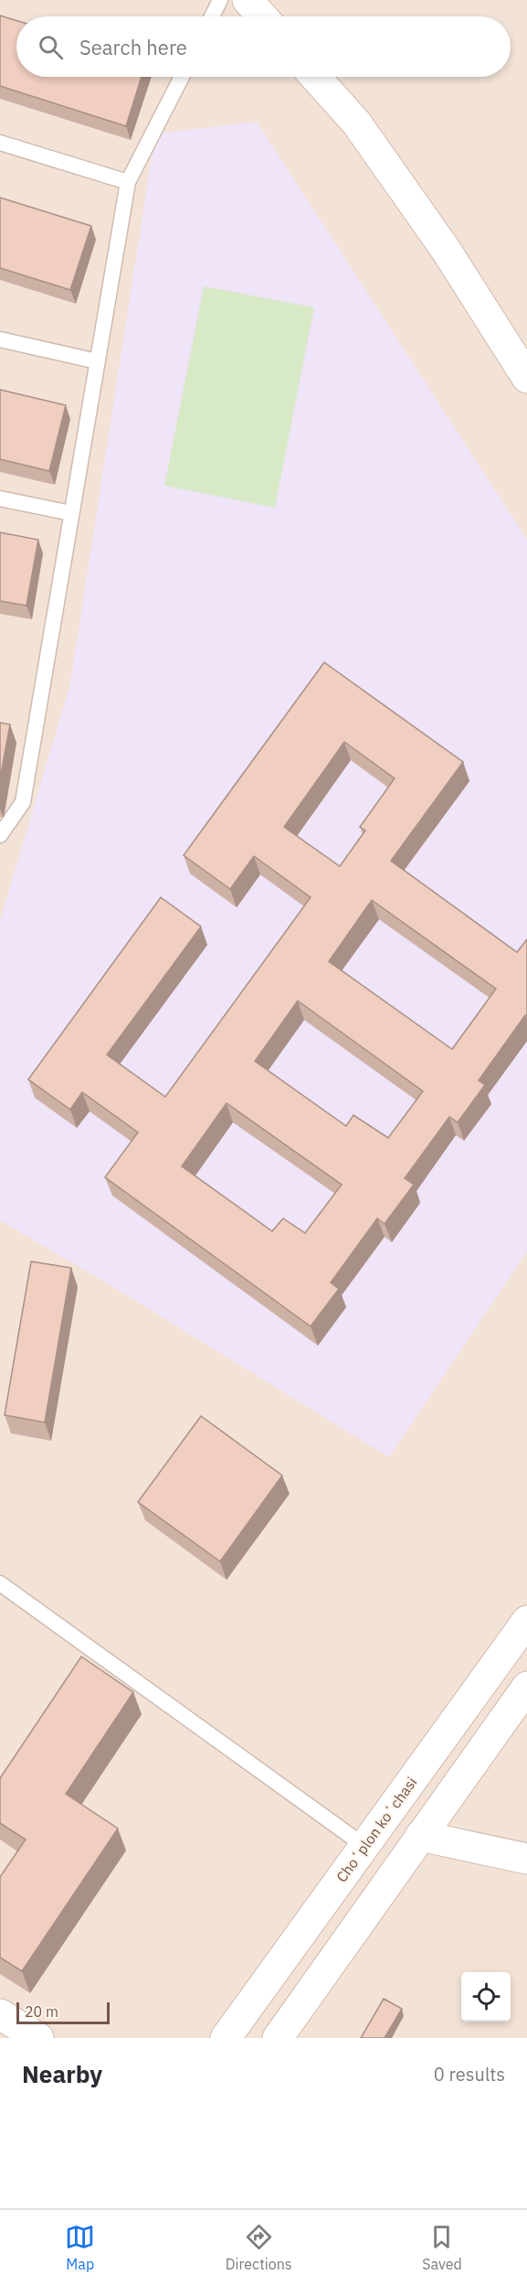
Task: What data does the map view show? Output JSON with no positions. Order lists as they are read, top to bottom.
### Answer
{
  "streets": {
    "main road": ["Choʻplon koʻchasi"]
  },
  "scale_bar": "20 m",
  "page": {
    "search": "Search here",
    "scale": "20 m",
    "heading": ["Nearby", "0 results"],
    "nav": ["Map", "Directions", "Saved"]
  }
}
